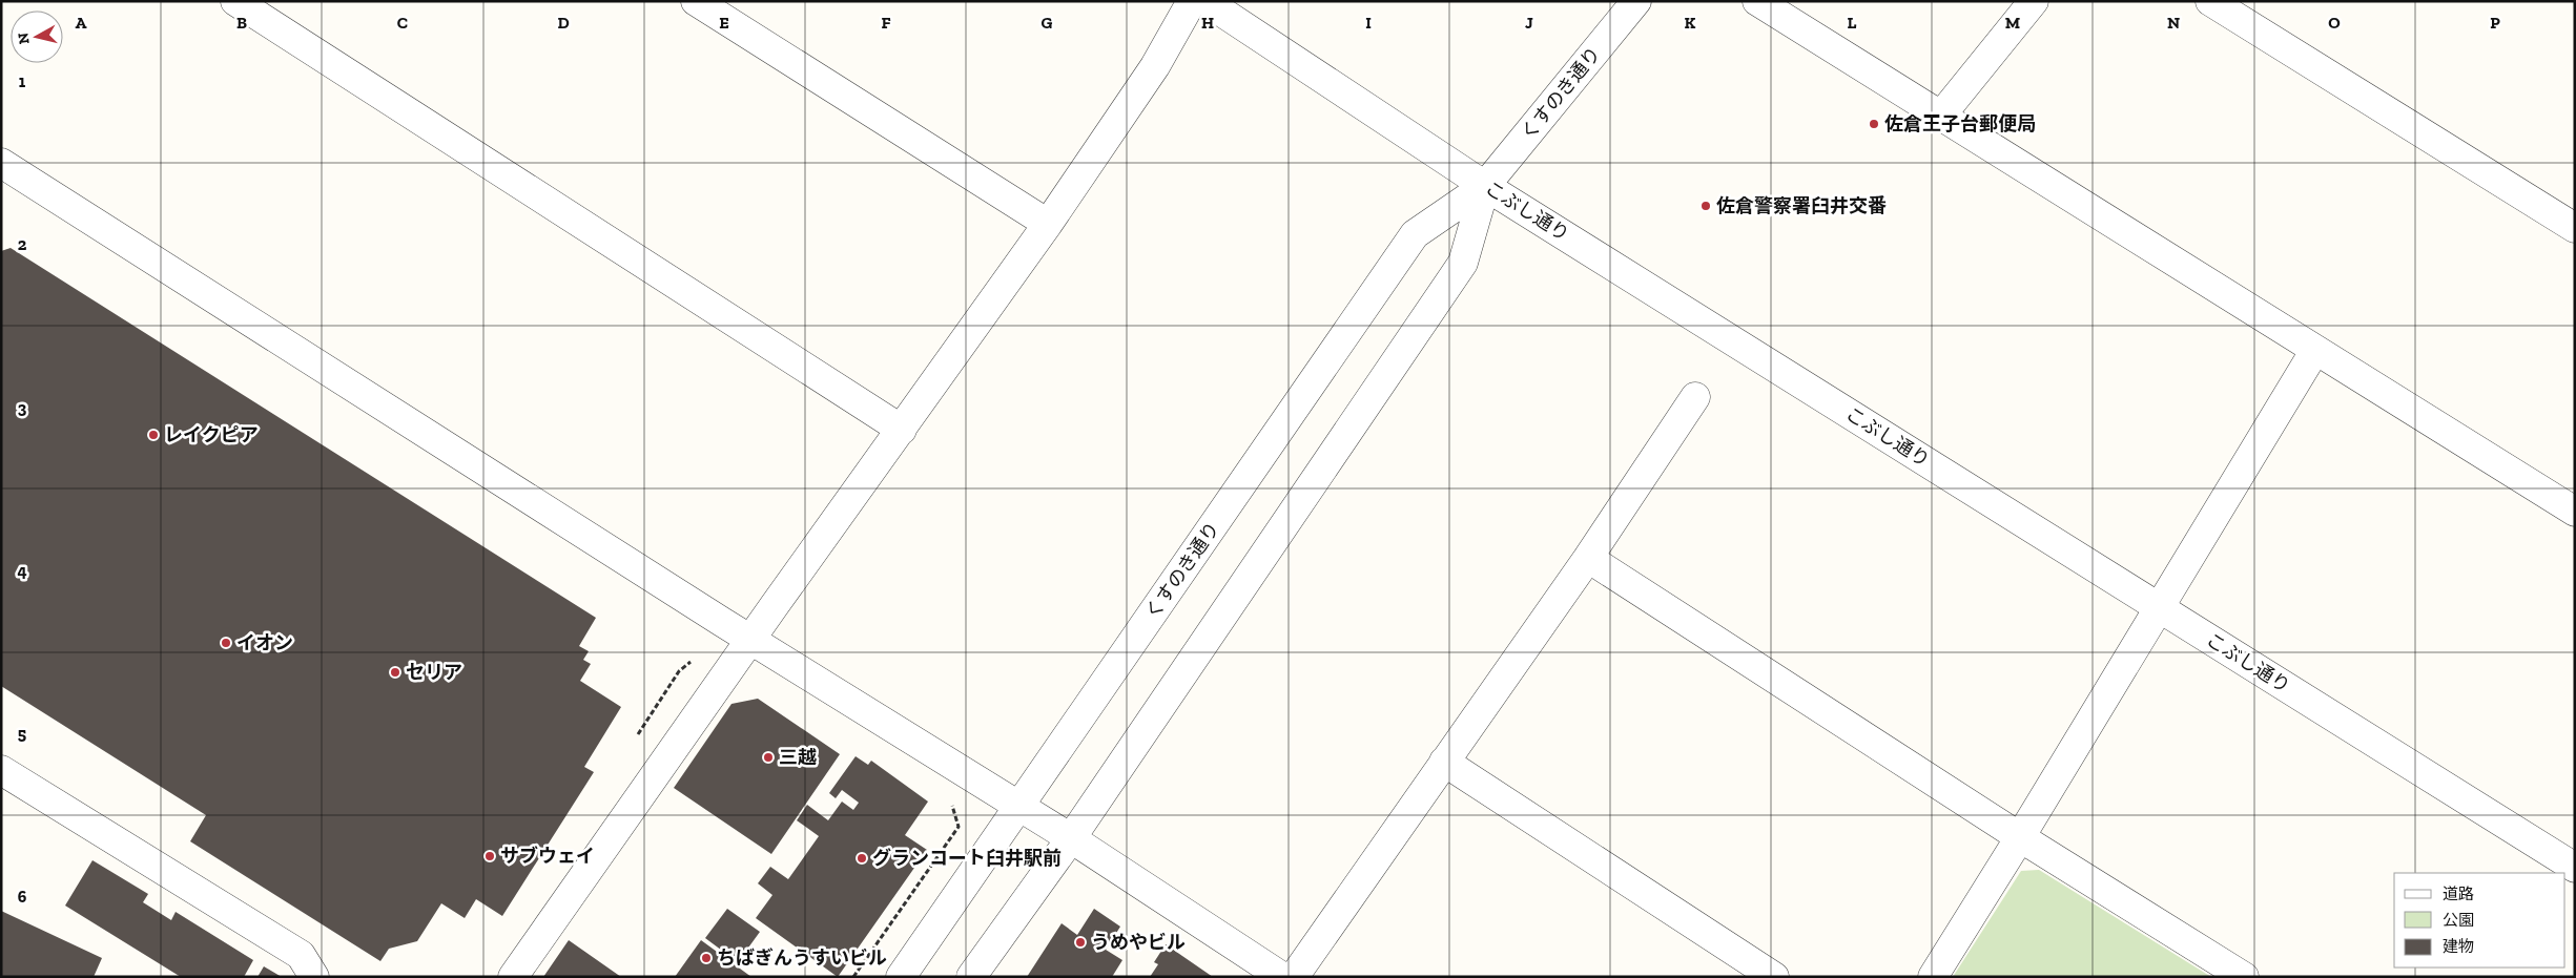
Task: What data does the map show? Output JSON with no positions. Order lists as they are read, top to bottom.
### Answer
{
  "streets": {
    "street": ["くすのき通り", "こぶし通り"]
  },
  "crossings": [
    ["くすのき通り", "こぶし通り"]
  ],
  "places": [
    "佐倉王子台郵便局",
    "佐倉警察署臼井交番",
    "レイクピア",
    "イオン",
    "セリア",
    "三越",
    "サブウェイ",
    "グランコート臼井駅前",
    "うめやビル",
    "ちばぎんうすいビル"
  ],
  "legend": ["道路", "公園", "建物"],
  "north": "left",
  "grid": {
    "columns": [
      "A",
      "B",
      "C",
      "D",
      "E",
      "F",
      "G",
      "H",
      "I",
      "J",
      "K",
      "L",
      "M",
      "N",
      "O",
      "P"
    ],
    "rows": [
      "1",
      "2",
      "3",
      "4",
      "5",
      "6"
    ]
  }
}
